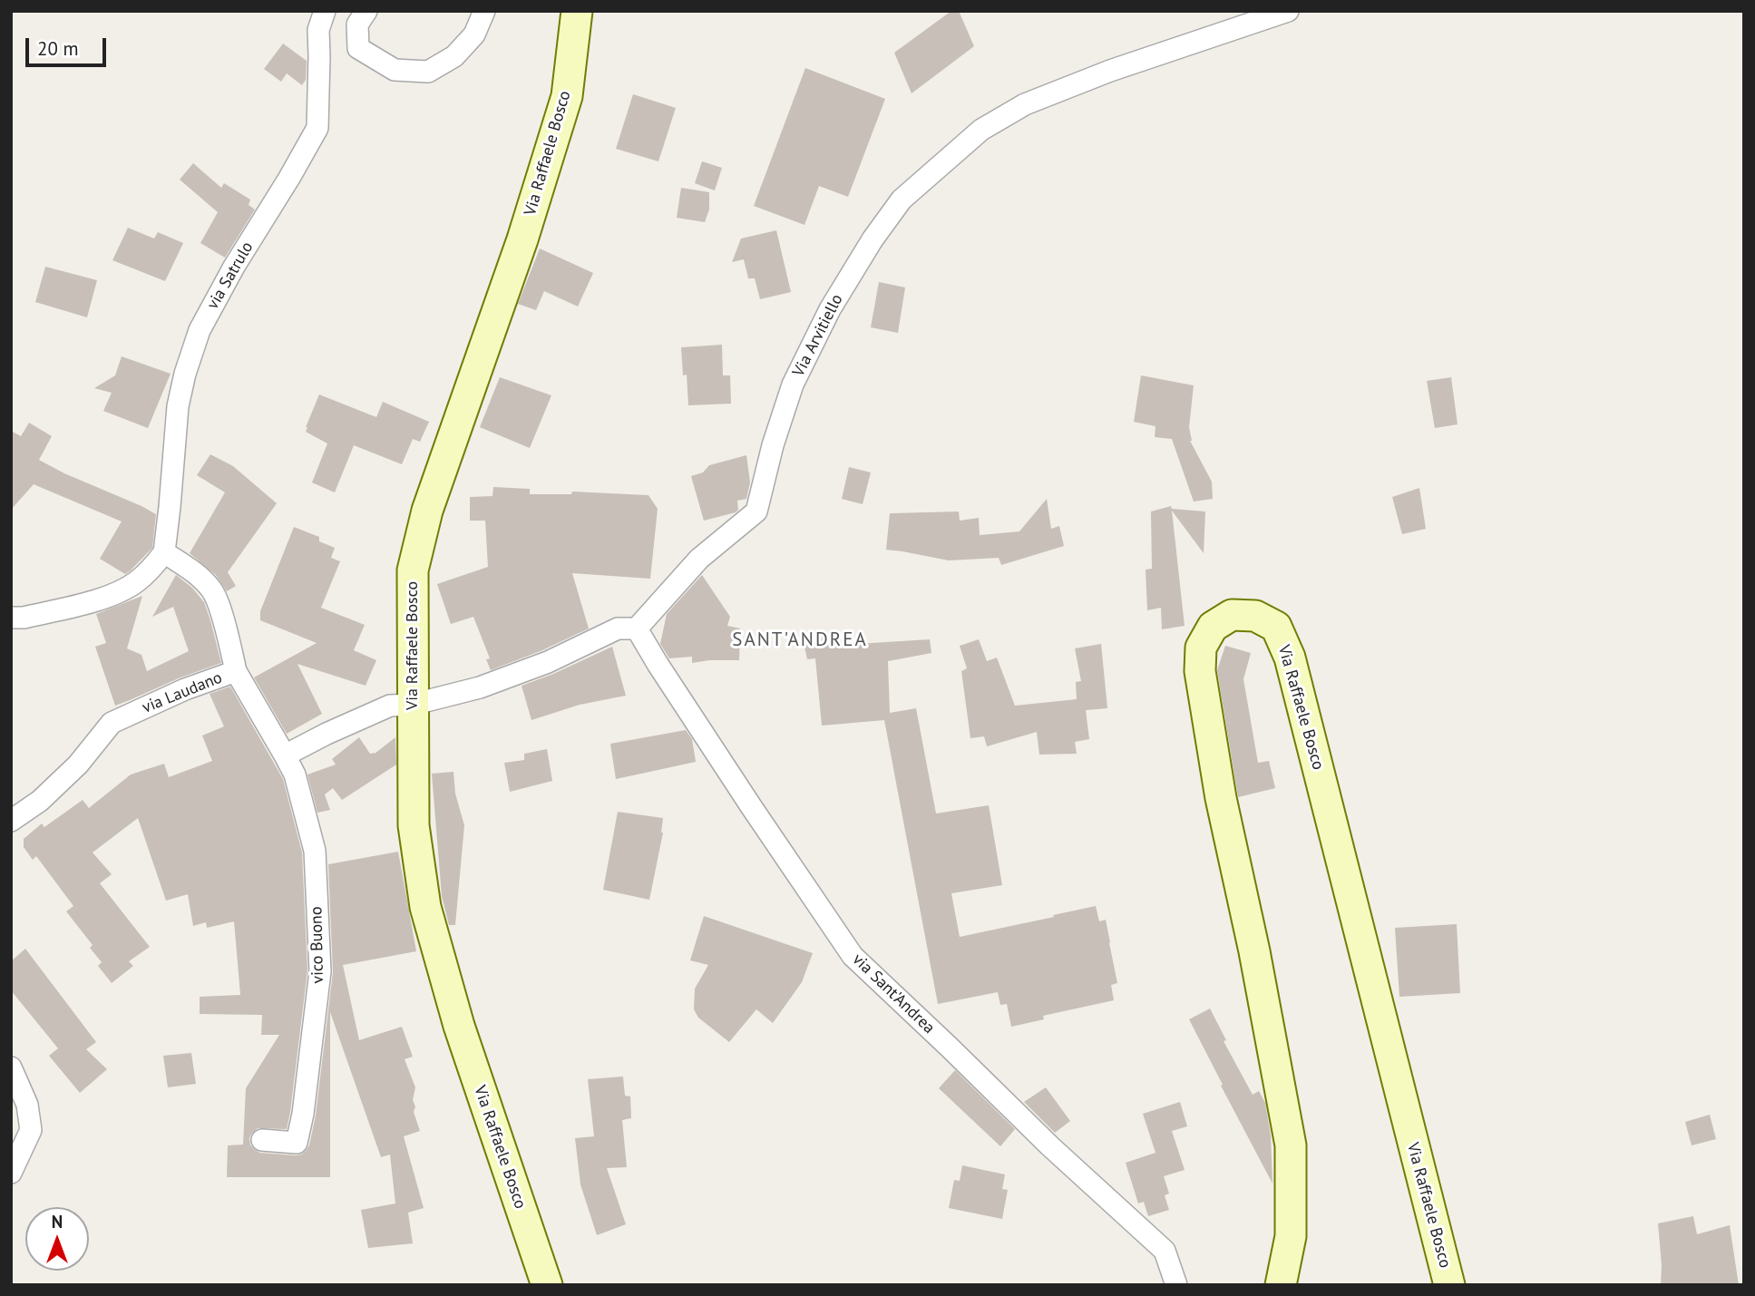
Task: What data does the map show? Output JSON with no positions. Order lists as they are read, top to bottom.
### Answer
{
  "streets": {
    "street": [
      "Via Raffaele Bosco",
      "via Satrulo",
      "Via Arvitiello",
      "via Laudano",
      "vico Buono",
      "via Sant'Andrea"
    ]
  },
  "crossings": [
    ["Via Arvitiello", "via Sant'Andrea"],
    ["via Laudano", "vico Buono"]
  ],
  "districts": ["SANT'ANDREA"],
  "scale_bar": "20 m",
  "north": "top"
}
